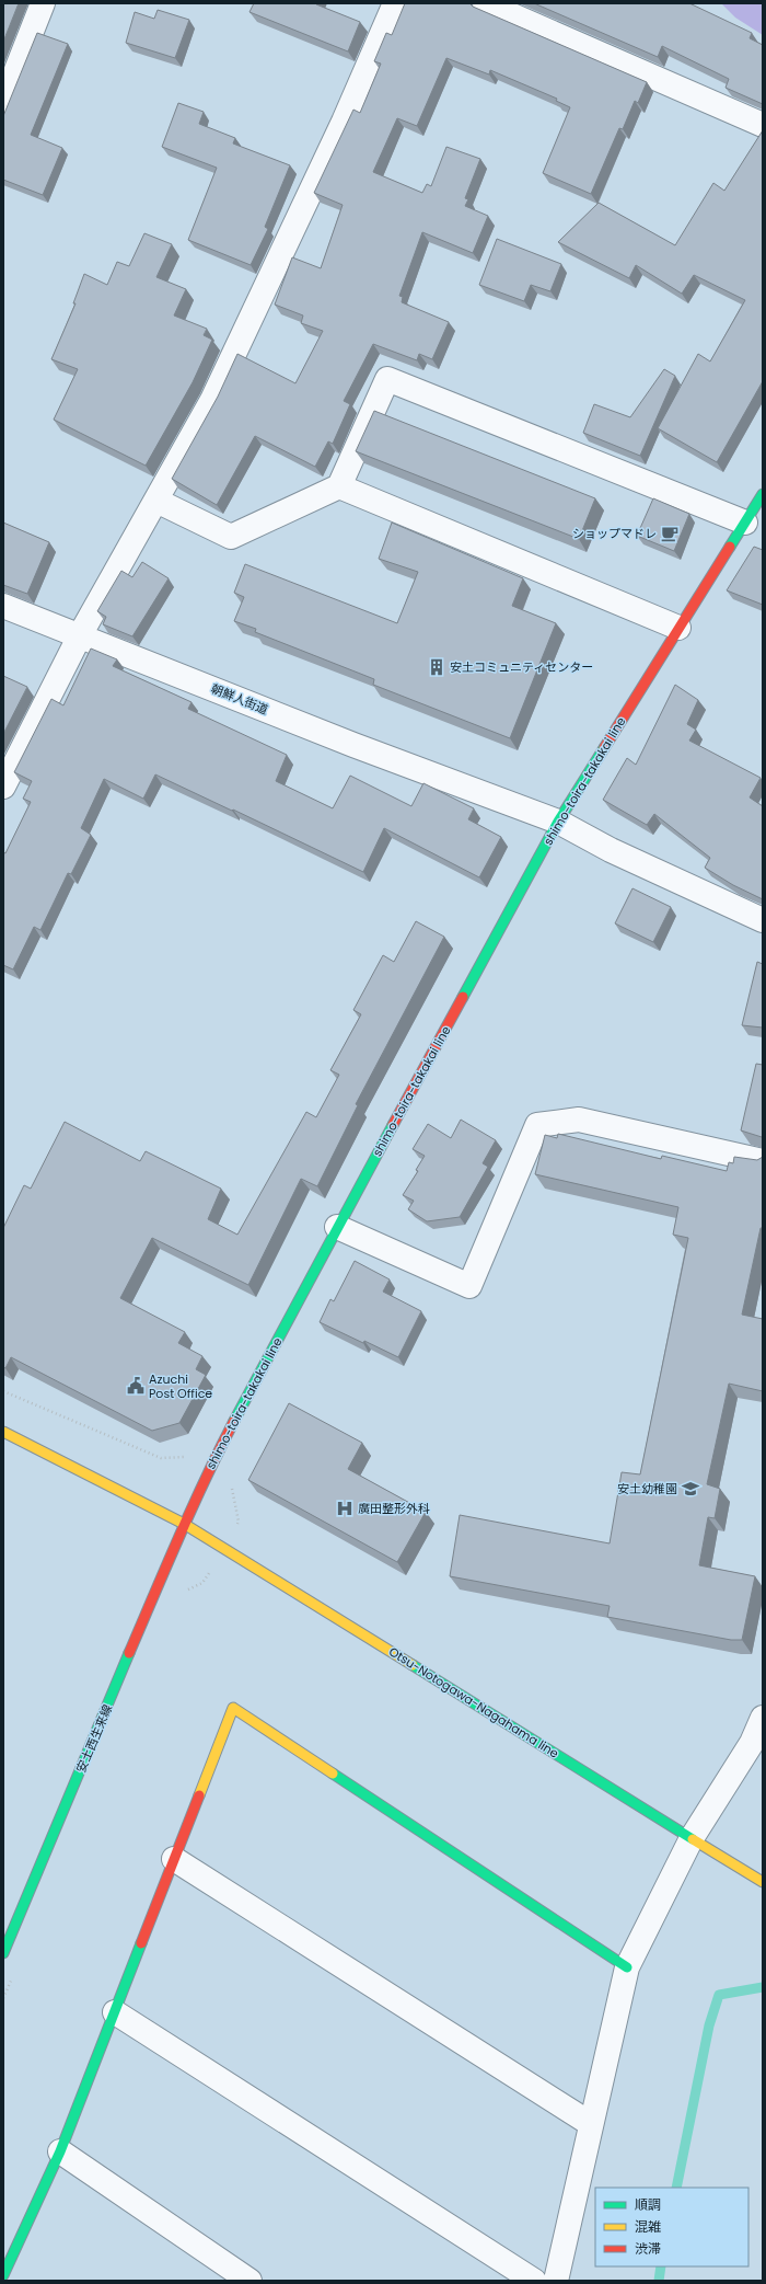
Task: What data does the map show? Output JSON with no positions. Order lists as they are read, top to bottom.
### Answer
{
  "streets": {
    "main road": ["shimo-toira-takakai line", "Otsu-Notogawa-Nagahama line", "安土西生来線"],
    "street": ["朝鮮人街道"]
  },
  "crossings": [
    ["朝鮮人街道", "shimo-toira-takakai line"],
    ["shimo-toira-takakai line", "Otsu-Notogawa-Nagahama line"],
    ["shimo-toira-takakai line", "安土西生来線"],
    ["Otsu-Notogawa-Nagahama line", "安土西生来線"]
  ],
  "places": {
    "cafe": ["ショップマドレ"],
    "building": ["安土コミュニティセンター"],
    "public building": ["Azuchi Post Office"],
    "school or university": ["安土幼稚園"],
    "hospital": ["廣田整形外科"]
  },
  "legend": ["順調", "混雑", "渋滞"]
}
